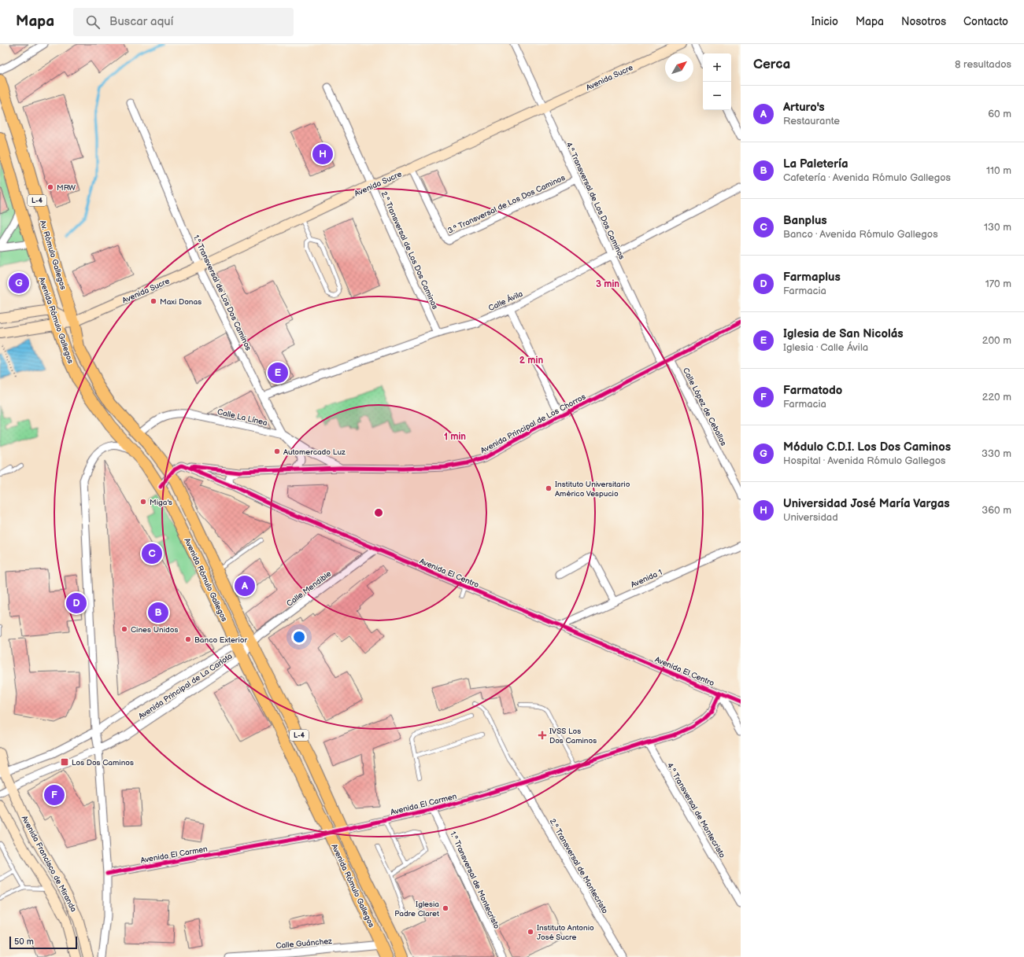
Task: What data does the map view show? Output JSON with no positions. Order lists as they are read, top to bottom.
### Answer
{
  "streets": {
    "main road": [
      "Avenida Sucre",
      "L-4",
      "Av. Rómulo Gallegos",
      "Avenida Rómulo Gallegos",
      "Avenida Francisco de Miranda"
    ],
    "street": [
      "4.ª Transversal de Los Dos Caminos",
      "3.ª Transversal de Los Dos Caminos",
      "2.ª Transversal de Los Dos Caminos",
      "1.ª Transversal de Los Dos Caminos",
      "Calle Ávila",
      "Calle López de Ceballos",
      "Calle La Línea",
      "Avenida Principal de Los Chorros",
      "Avenida El Centro",
      "Avenida 1",
      "Calle Mendible",
      "Avenida Principal de La Carlota",
      "Avenida El Carmen",
      "4.ª Transversal de Montecristo",
      "2.ª Transversal de Montecristo",
      "1.ª Transversal de Montecristo",
      "Calle Guánchez"
    ]
  },
  "crossings": [
    ["Avenida Sucre", "4.ª Transversal de Los Dos Caminos"],
    ["Avenida Sucre", "3.ª Transversal de Los Dos Caminos"],
    ["Avenida Sucre", "2.ª Transversal de Los Dos Caminos"],
    ["Avenida Sucre", "Av. Rómulo Gallegos"],
    ["Avenida Sucre", "1.ª Transversal de Los Dos Caminos"],
    ["Avenida Sucre", "Avenida Rómulo Gallegos"],
    ["L-4", "Avenida Rómulo Gallegos"],
    ["4.ª Transversal de Los Dos Caminos", "3.ª Transversal de Los Dos Caminos"],
    ["4.ª Transversal de Los Dos Caminos", "Calle Ávila"],
    ["4.ª Transversal de Los Dos Caminos", "Avenida Principal de Los Chorros"],
    ["2.ª Transversal de Los Dos Caminos", "Calle Ávila"],
    ["Av. Rómulo Gallegos", "Avenida Rómulo Gallegos"],
    ["1.ª Transversal de Los Dos Caminos", "Calle Ávila"],
    ["1.ª Transversal de Los Dos Caminos", "Calle La Línea"],
    ["Avenida Rómulo Gallegos", "Calle La Línea"],
    ["Avenida Rómulo Gallegos", "Calle Mendible"],
    ["Avenida Rómulo Gallegos", "Avenida Principal de La Carlota"],
    ["Avenida Rómulo Gallegos", "Avenida El Carmen"],
    ["Avenida Rómulo Gallegos", "Calle Guánchez"],
    ["Calle López de Ceballos", "Avenida Principal de Los Chorros"],
    ["Calle La Línea", "Avenida Principal de Los Chorros"],
    ["Avenida Principal de Los Chorros", "Avenida El Centro"],
    ["Avenida El Centro", "Avenida 1"],
    ["Avenida El Centro", "Calle Mendible"],
    ["Avenida El Centro", "Avenida El Carmen"],
    ["Calle Mendible", "Avenida Principal de La Carlota"],
    ["Avenida Principal de La Carlota", "Avenida Francisco de Miranda"],
    ["Avenida El Carmen", "4.ª Transversal de Montecristo"],
    ["Avenida El Carmen", "2.ª Transversal de Montecristo"],
    ["Avenida El Carmen", "1.ª Transversal de Montecristo"]
  ],
  "places": {
    "other": [
      "MRW",
      "Maxi Donas",
      "Automercado Luz",
      "Instituto Universitario Américo Vespucio",
      "Miga's",
      "Cines Unidos",
      "Banco Exterior",
      "Iglesia Padre Claret",
      "Instituto Antonio José Sucre"
    ],
    "health": ["IVSS Los Dos Caminos"],
    "transit": ["Los Dos Caminos"]
  },
  "scale_bar": "50 m",
  "north": "top right",
  "page": {
    "header": "Mapa",
    "search": "Buscar aquí",
    "nav": [
      "Inicio",
      "Mapa",
      "Nosotros",
      "Contacto"
    ],
    "heading": ["Cerca", "8 resultados"],
    "map_buttons": ["+", "−"],
    "list": [
      {
        "mark": "A",
        "name": "Arturo's",
        "note": "Restaurante",
        "value": "60 m"
      },
      {
        "mark": "B",
        "name": "La Paletería",
        "note": "Cafetería · Avenida Rómulo Gallegos",
        "value": "110 m"
      },
      {
        "mark": "C",
        "name": "Banplus",
        "note": "Banco · Avenida Rómulo Gallegos",
        "value": "130 m"
      },
      {
        "mark": "D",
        "name": "Farmaplus",
        "note": "Farmacia",
        "value": "170 m"
      },
      {
        "mark": "E",
        "name": "Iglesia de San Nicolás",
        "note": "Iglesia · Calle Ávila",
        "value": "200 m"
      },
      {
        "mark": "F",
        "name": "Farmatodo",
        "note": "Farmacia",
        "value": "220 m"
      },
      {
        "mark": "G",
        "name": "Módulo C.D.I. Los Dos Caminos",
        "note": "Hospital · Avenida Rómulo Gallegos",
        "value": "330 m"
      },
      {
        "mark": "H",
        "name": "Universidad José María Vargas",
        "note": "Universidad",
        "value": "360 m"
      }
    ],
    "pins": [
      "H",
      "G",
      "E",
      "C",
      "A",
      "D",
      "B",
      "F"
    ],
    "scale": "50 m"
  },
  "rings": ["3 min", "2 min", "1 min"]
}
